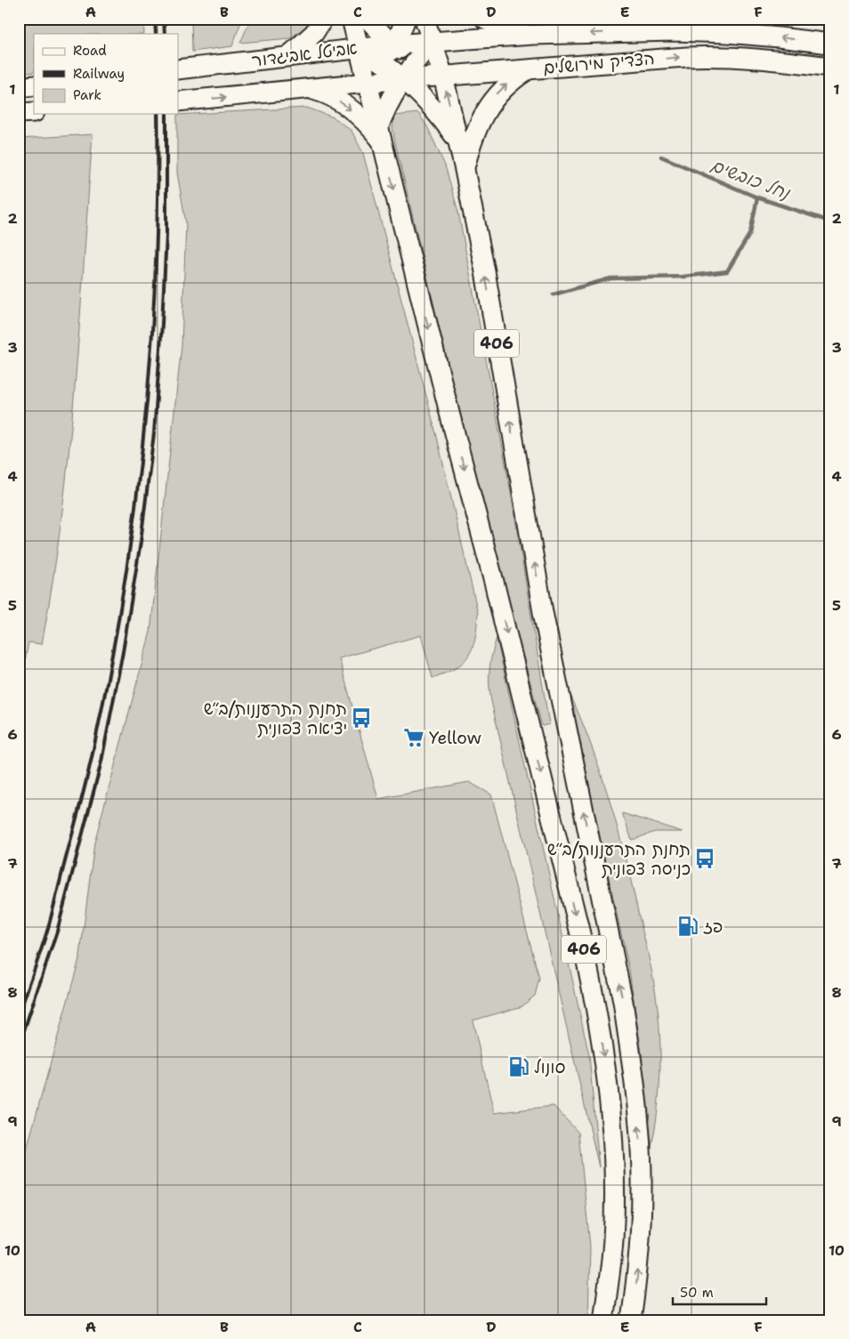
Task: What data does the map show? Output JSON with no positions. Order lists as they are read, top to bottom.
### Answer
{
  "streets": {
    "main road": ["אביטל אביגדור", "הצדיק מירושלים", "406"]
  },
  "crossings": [
    ["אביטל אביגדור", "הצדיק מירושלים"],
    ["אביטל אביגדור", "406"],
    ["הצדיק מירושלים", "406"]
  ],
  "water": ["נחל כובשים"],
  "places": {
    "bus stop": ["תחנת התרעננות/ב״ש יציאה צפונית", "תחנת התרעננות/ב״ש כניסה צפונית"],
    "supermarket": ["Yellow"],
    "fuel station": ["פז", "סונול"]
  },
  "legend": ["Road", "Railway", "Park"],
  "scale_bar": "50 m",
  "grid": {
    "columns": [
      "A",
      "B",
      "C",
      "D",
      "E",
      "F"
    ],
    "rows": [
      "1",
      "2",
      "3",
      "4",
      "5",
      "6",
      "7",
      "8",
      "9",
      "10"
    ]
  }
}
